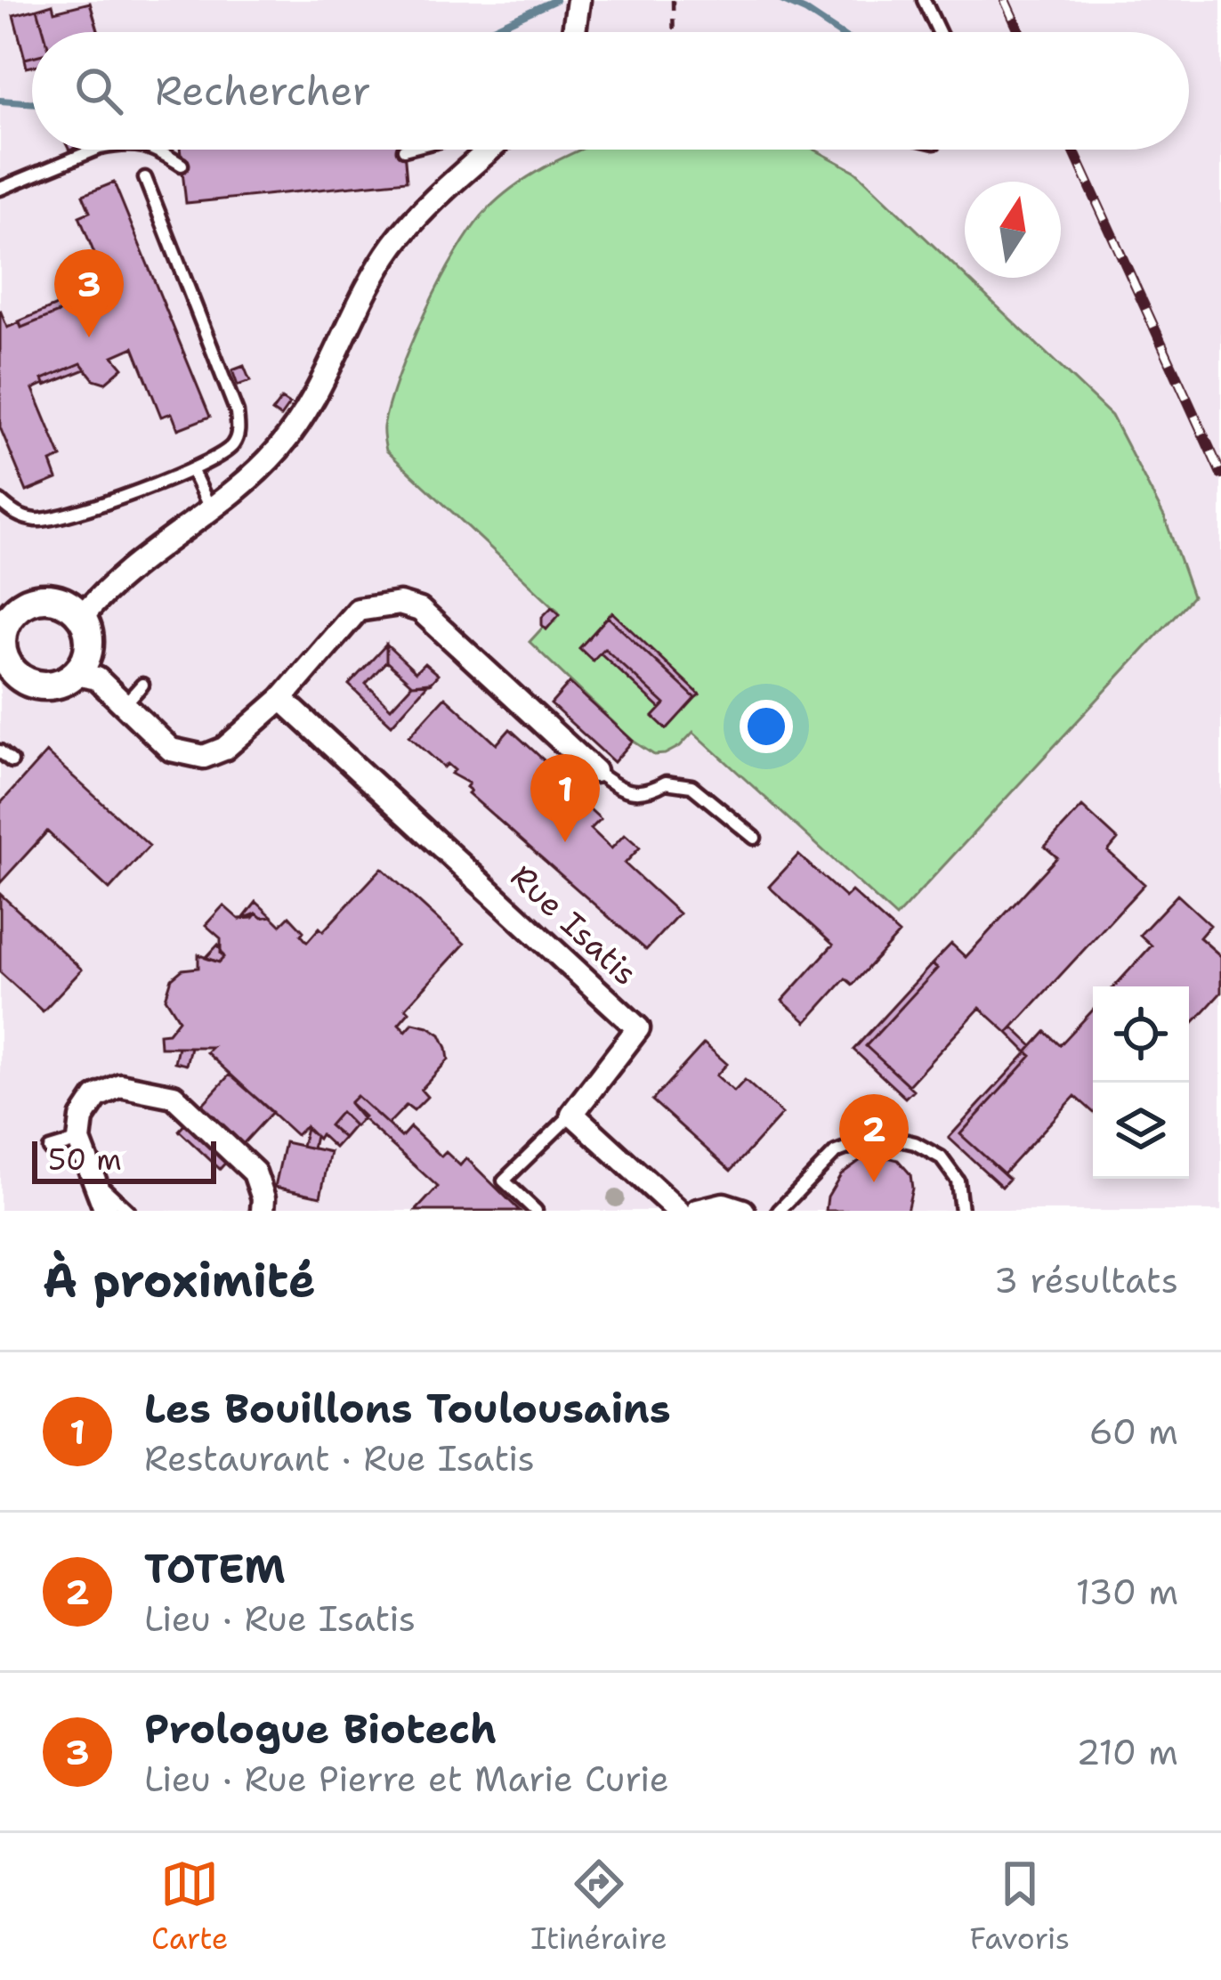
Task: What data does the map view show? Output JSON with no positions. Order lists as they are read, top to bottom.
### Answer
{
  "streets": {
    "street": ["Rue Isatis"]
  },
  "scale_bar": "50 m",
  "north": "top",
  "page": {
    "search": "Rechercher",
    "pins": ["3", "1", "2"],
    "scale": "50 m",
    "heading": ["À proximité", "3 résultats"],
    "list": [
      {
        "mark": "1",
        "name": "Les Bouillons Toulousains",
        "note": "Restaurant · Rue Isatis",
        "value": "60 m"
      },
      {
        "mark": "2",
        "name": "TOTEM",
        "note": "Lieu · Rue Isatis",
        "value": "130 m"
      },
      {
        "mark": "3",
        "name": "Prologue Biotech",
        "note": "Lieu · Rue Pierre et Marie Curie",
        "value": "210 m"
      }
    ],
    "nav": ["Carte", "Itinéraire", "Favoris"]
  }
}
